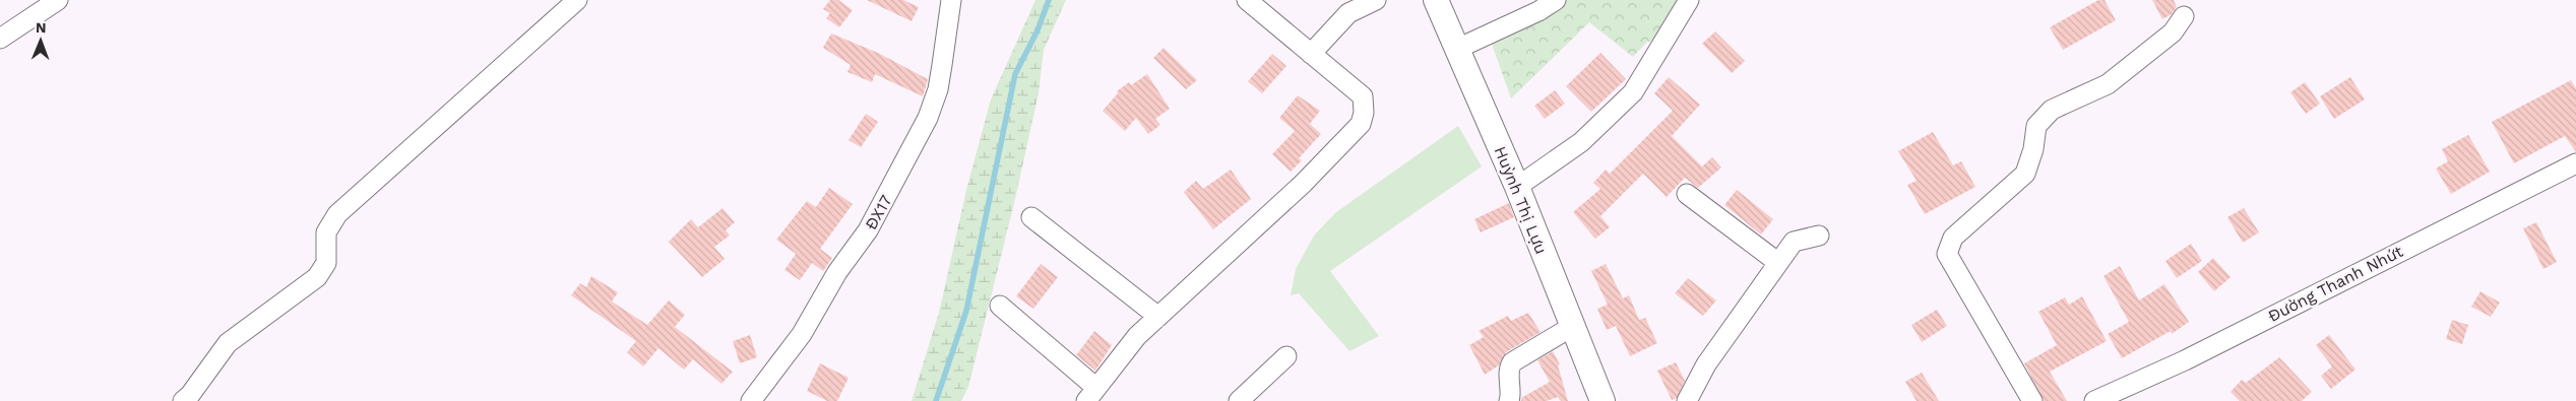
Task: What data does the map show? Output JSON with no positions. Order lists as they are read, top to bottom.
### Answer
{
  "streets": {
    "street": ["Huỳnh Thị Lựu", "ĐX17", "Đường Thanh Nhứt"]
  },
  "north": "top"
}
